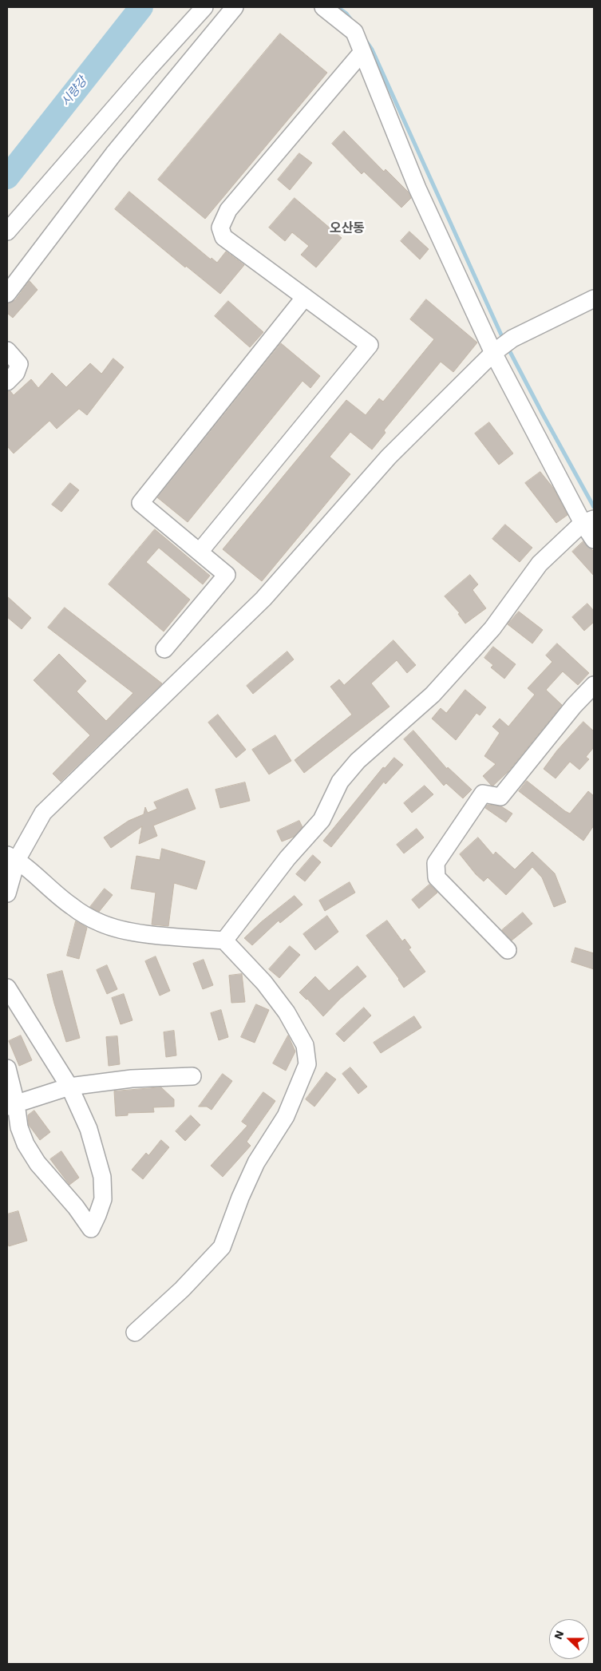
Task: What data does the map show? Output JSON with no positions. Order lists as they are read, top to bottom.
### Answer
{
  "districts": ["오산동"],
  "water": ["시량강"],
  "north": "left"
}
